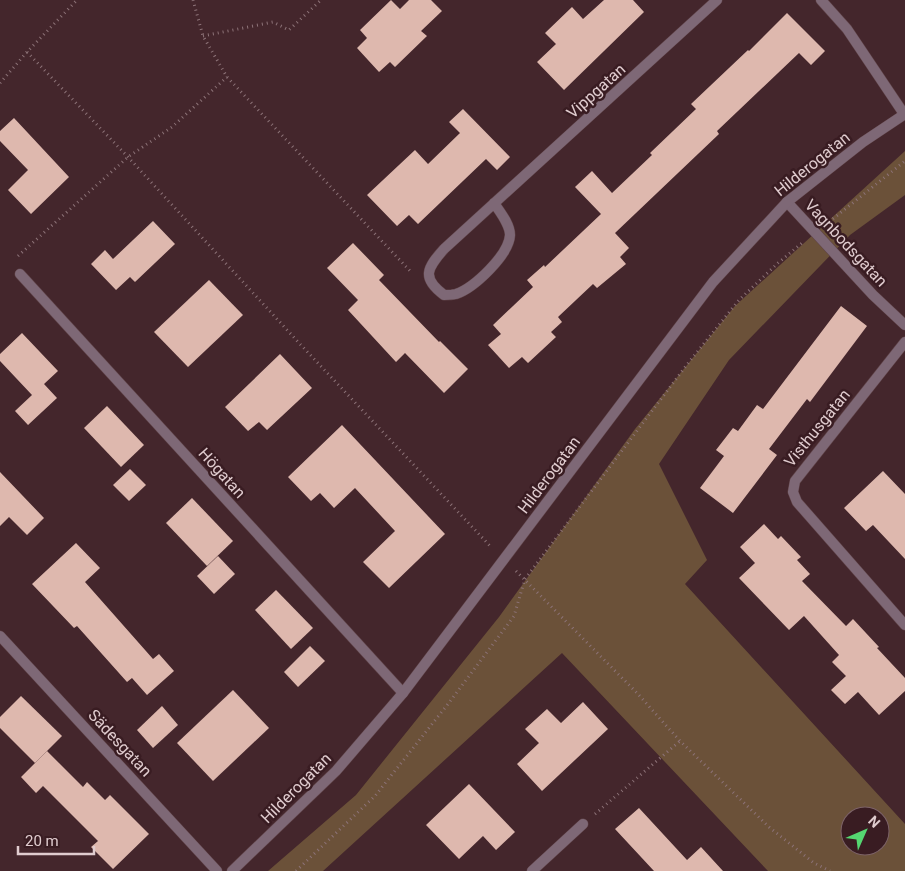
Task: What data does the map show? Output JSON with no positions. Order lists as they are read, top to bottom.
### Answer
{
  "streets": {
    "street": [
      "Vippgatan",
      "Hilderogatan",
      "Vagnbodsgatan",
      "Visthusgatan",
      "Högatan",
      "Sädesgatan"
    ]
  },
  "crossings": [
    ["Hilderogatan", "Vagnbodsgatan"],
    ["Hilderogatan", "Högatan"]
  ],
  "scale_bar": "20 m",
  "north": "top right"
}
